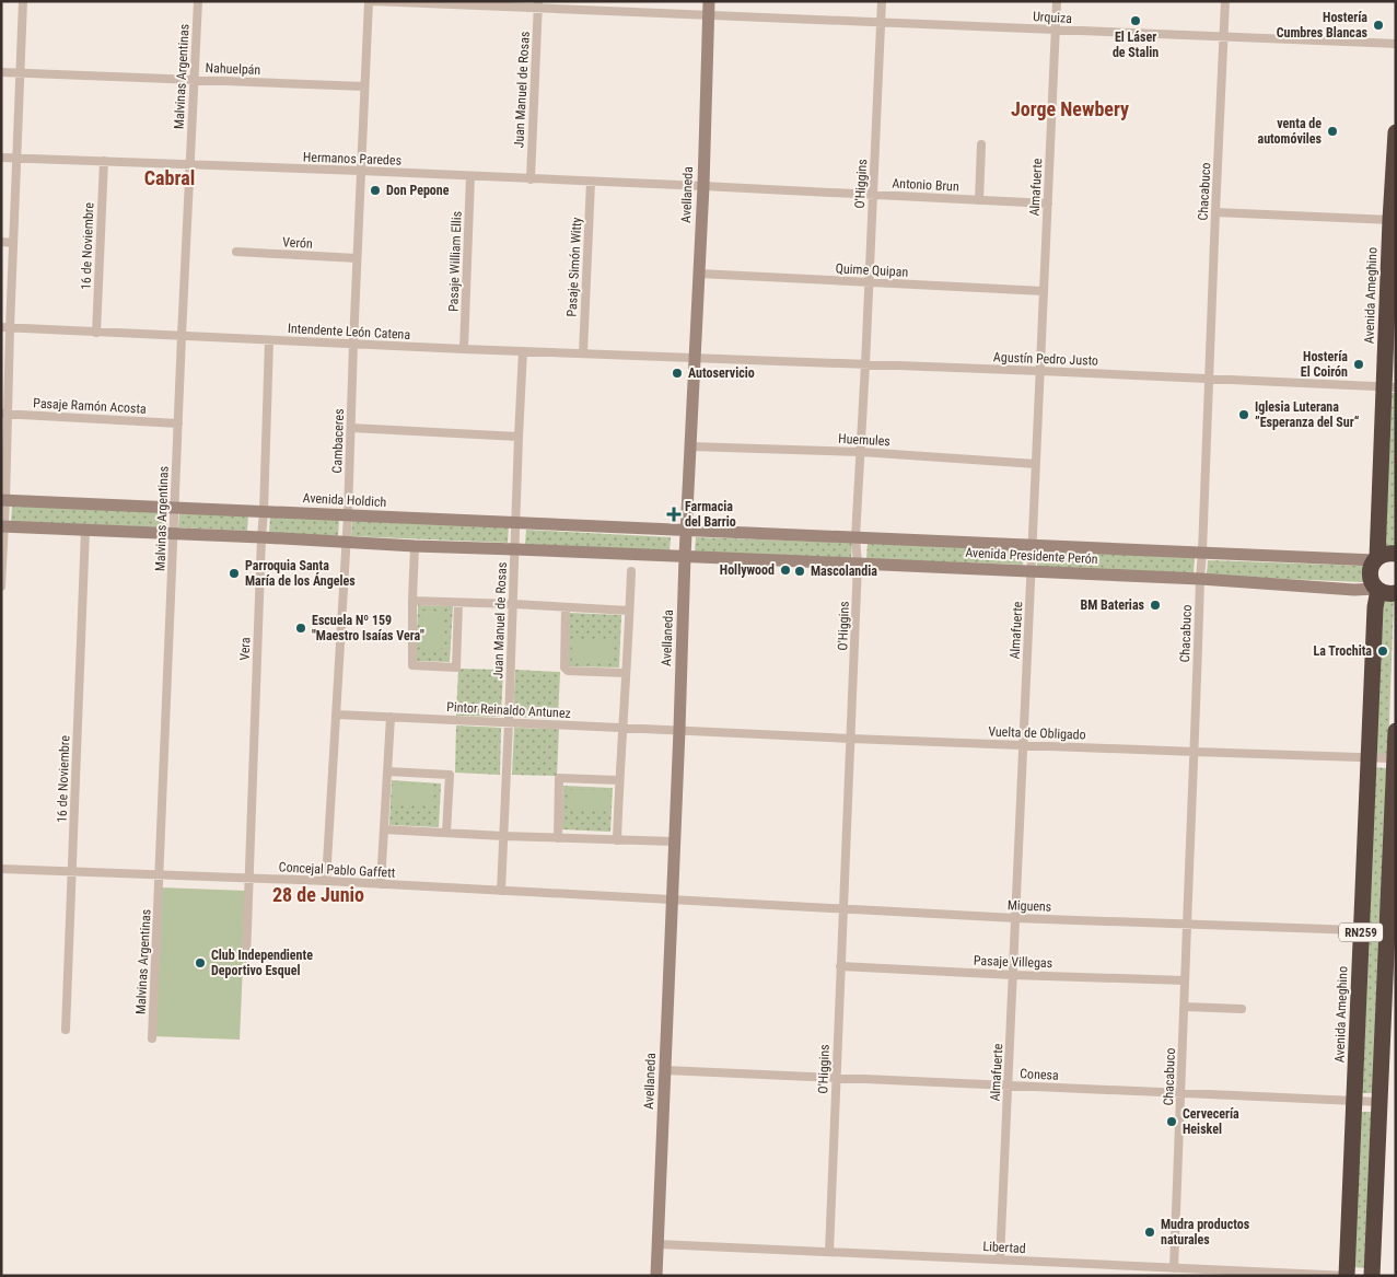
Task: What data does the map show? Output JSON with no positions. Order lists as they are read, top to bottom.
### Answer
{
  "streets": {
    "highway": ["Avenida Ameghino", "RN259"],
    "street": [
      "Urquiza",
      "Nahuelpán",
      "Malvinas Argentinas",
      "Juan Manuel de Rosas",
      "Hermanos Paredes",
      "O'Higgins",
      "Antonio Brun",
      "Almafuerte",
      "Chacabuco",
      "Avellaneda",
      "Verón",
      "16 de Noviembre",
      "Pasaje William Ellis",
      "Pasaje Simón Witty",
      "Quime Quipan",
      "Intendente León Catena",
      "Agustín Pedro Justo",
      "Pasaje Ramón Acosta",
      "Huemules",
      "Cambaceres",
      "Avenida Holdich",
      "Avenida Presidente Perón",
      "Vera",
      "Pintor Reinaldo Antunez",
      "Vuelta de Obligado",
      "Concejal Pablo Gaffett",
      "Miguens",
      "Pasaje Villegas",
      "Conesa",
      "Libertad"
    ]
  },
  "crossings": [
    ["Urquiza", "Juan Manuel de Rosas"],
    ["Urquiza", "O'Higgins"],
    ["Urquiza", "Almafuerte"],
    ["Urquiza", "Chacabuco"],
    ["Urquiza", "Avellaneda"],
    ["Urquiza", "Cambaceres"],
    ["Nahuelpán", "Malvinas Argentinas"],
    ["Nahuelpán", "Cambaceres"],
    ["Malvinas Argentinas", "Hermanos Paredes"],
    ["Malvinas Argentinas", "Intendente León Catena"],
    ["Malvinas Argentinas", "Pasaje Ramón Acosta"],
    ["Malvinas Argentinas", "Avenida Holdich"],
    ["Malvinas Argentinas", "Concejal Pablo Gaffett"],
    ["Juan Manuel de Rosas", "Hermanos Paredes"],
    ["Juan Manuel de Rosas", "Intendente León Catena"],
    ["Juan Manuel de Rosas", "Avenida Holdich"],
    ["Juan Manuel de Rosas", "Pintor Reinaldo Antunez"],
    ["Juan Manuel de Rosas", "Concejal Pablo Gaffett"],
    ["Hermanos Paredes", "Antonio Brun"],
    ["Hermanos Paredes", "Avellaneda"],
    ["Hermanos Paredes", "16 de Noviembre"],
    ["Hermanos Paredes", "Pasaje William Ellis"],
    ["Hermanos Paredes", "Pasaje Simón Witty"],
    ["Hermanos Paredes", "Cambaceres"],
    ["O'Higgins", "Antonio Brun"],
    ["O'Higgins", "Quime Quipan"],
    ["O'Higgins", "Agustín Pedro Justo"],
    ["O'Higgins", "Huemules"],
    ["O'Higgins", "Avenida Presidente Perón"],
    ["O'Higgins", "Vuelta de Obligado"],
    ["O'Higgins", "Miguens"],
    ["O'Higgins", "Pasaje Villegas"],
    ["O'Higgins", "Conesa"],
    ["O'Higgins", "Libertad"],
    ["Antonio Brun", "Almafuerte"],
    ["Antonio Brun", "Avellaneda"],
    ["Almafuerte", "Quime Quipan"],
    ["Almafuerte", "Agustín Pedro Justo"],
    ["Almafuerte", "Huemules"],
    ["Almafuerte", "Avenida Presidente Perón"],
    ["Almafuerte", "Vuelta de Obligado"],
    ["Almafuerte", "Miguens"],
    ["Almafuerte", "Pasaje Villegas"],
    ["Almafuerte", "Conesa"],
    ["Almafuerte", "Libertad"],
    ["Chacabuco", "Agustín Pedro Justo"],
    ["Chacabuco", "Avenida Presidente Perón"],
    ["Chacabuco", "Vuelta de Obligado"],
    ["Chacabuco", "Miguens"],
    ["Chacabuco", "Pasaje Villegas"],
    ["Chacabuco", "Conesa"],
    ["Chacabuco", "Libertad"],
    ["Avellaneda", "Quime Quipan"],
    ["Avellaneda", "Intendente León Catena"],
    ["Avellaneda", "Agustín Pedro Justo"],
    ["Avellaneda", "Huemules"],
    ["Avellaneda", "Avenida Holdich"],
    ["Avellaneda", "Avenida Presidente Perón"],
    ["Avellaneda", "Pintor Reinaldo Antunez"],
    ["Avellaneda", "Vuelta de Obligado"],
    ["Avellaneda", "Concejal Pablo Gaffett"],
    ["Avellaneda", "Miguens"],
    ["Avellaneda", "Conesa"],
    ["Avellaneda", "Libertad"],
    ["Verón", "Cambaceres"],
    ["16 de Noviembre", "Intendente León Catena"],
    ["16 de Noviembre", "Concejal Pablo Gaffett"],
    ["Pasaje William Ellis", "Intendente León Catena"],
    ["Pasaje Simón Witty", "Intendente León Catena"],
    ["Avenida Ameghino", "Agustín Pedro Justo"],
    ["Avenida Ameghino", "Avenida Presidente Perón"],
    ["Avenida Ameghino", "Vuelta de Obligado"],
    ["Avenida Ameghino", "Miguens"],
    ["Avenida Ameghino", "RN259"],
    ["Avenida Ameghino", "Conesa"],
    ["Avenida Ameghino", "Libertad"],
    ["Intendente León Catena", "Agustín Pedro Justo"],
    ["Intendente León Catena", "Cambaceres"],
    ["Intendente León Catena", "Vera"],
    ["Cambaceres", "Avenida Holdich"],
    ["Cambaceres", "Pintor Reinaldo Antunez"],
    ["Cambaceres", "Concejal Pablo Gaffett"],
    ["Avenida Holdich", "Avenida Presidente Perón"],
    ["Avenida Holdich", "Vera"],
    ["Avenida Presidente Perón", "RN259"],
    ["Vera", "Concejal Pablo Gaffett"],
    ["Pintor Reinaldo Antunez", "Vuelta de Obligado"],
    ["Vuelta de Obligado", "RN259"],
    ["Concejal Pablo Gaffett", "Miguens"],
    ["Miguens", "RN259"],
    ["RN259", "Conesa"]
  ],
  "districts": ["Jorge Newbery", "Cabral", "28 de Junio"],
  "places": {
    "other": [
      "El Láser de Stalin",
      "Hostería Cumbres Blancas",
      "venta de automóviles",
      "Don Pepone",
      "Hostería El Coirón",
      "Autoservicio",
      "Iglesia Luterana ”Esperanza del Sur“",
      "Hollywood",
      "Mascolandia",
      "Parroquia Santa María de los Ángeles",
      "BM Baterias",
      "Escuela Nº 159 \"Maestro Isaías Vera\"",
      "La Trochita",
      "Club Independiente Deportivo Esquel",
      "Cervecería Heiskel",
      "Mudra productos naturales"
    ],
    "health": ["Farmacia del Barrio"]
  }
}
